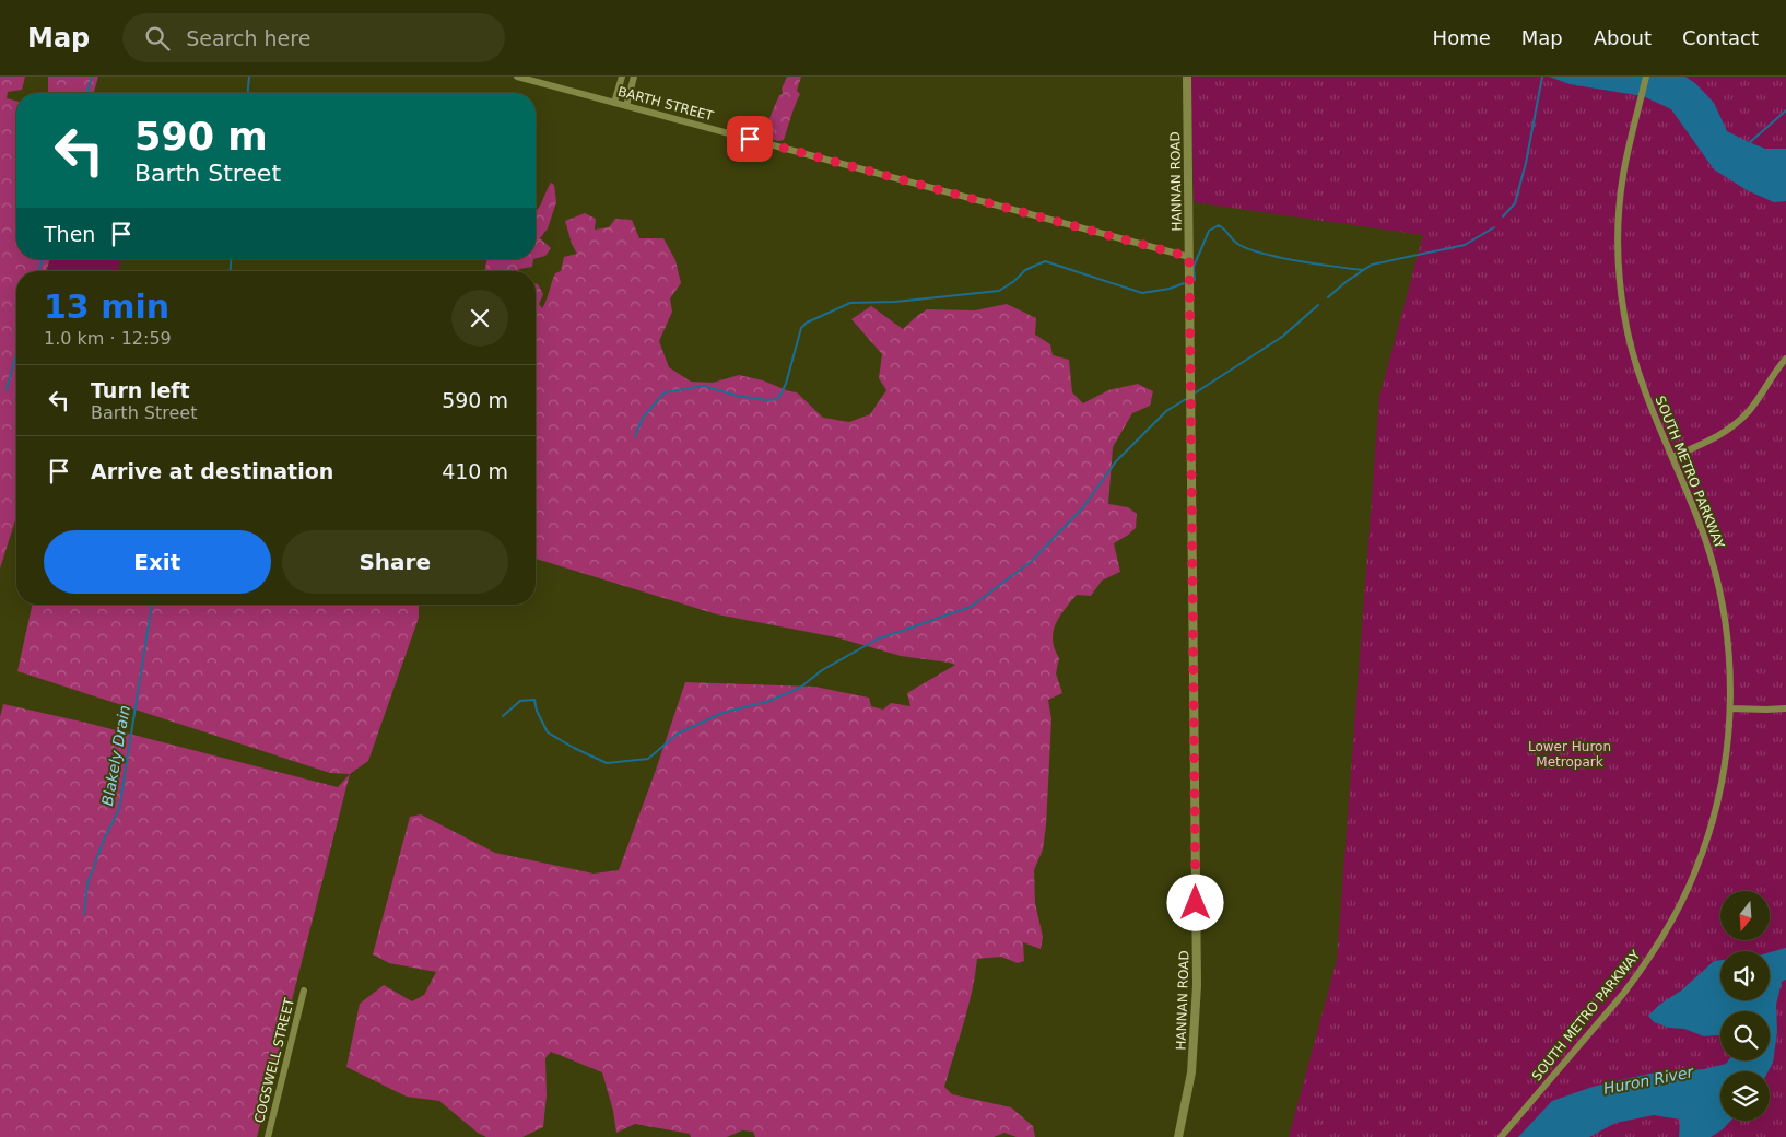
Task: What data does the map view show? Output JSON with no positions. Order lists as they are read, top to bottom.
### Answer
{
  "streets": {
    "street": [
      "BARTH STREET",
      "HANNAN ROAD",
      "SOUTH METRO PARKWAY",
      "COGSWELL STREET"
    ]
  },
  "crossings": [
    ["BARTH STREET", "HANNAN ROAD"]
  ],
  "water": ["Blakely Drain", "Huron River"],
  "parks": ["Lower Huron Metropark"],
  "north": "bottom",
  "page": {
    "header": "Map",
    "search": "Search here",
    "nav": [
      "Home",
      "Map",
      "About",
      "Contact"
    ],
    "turn": ["590 m", "Barth Street"],
    "then": "Then",
    "heading": ["13 min", "1.0 km · 12:59"],
    "list": [
      {
        "name": "Turn left",
        "note": "Barth Street",
        "value": "590 m"
      },
      {
        "name": "Arrive at destination",
        "value": "410 m"
      }
    ],
    "buttons": ["Exit", "Share"]
  }
}
